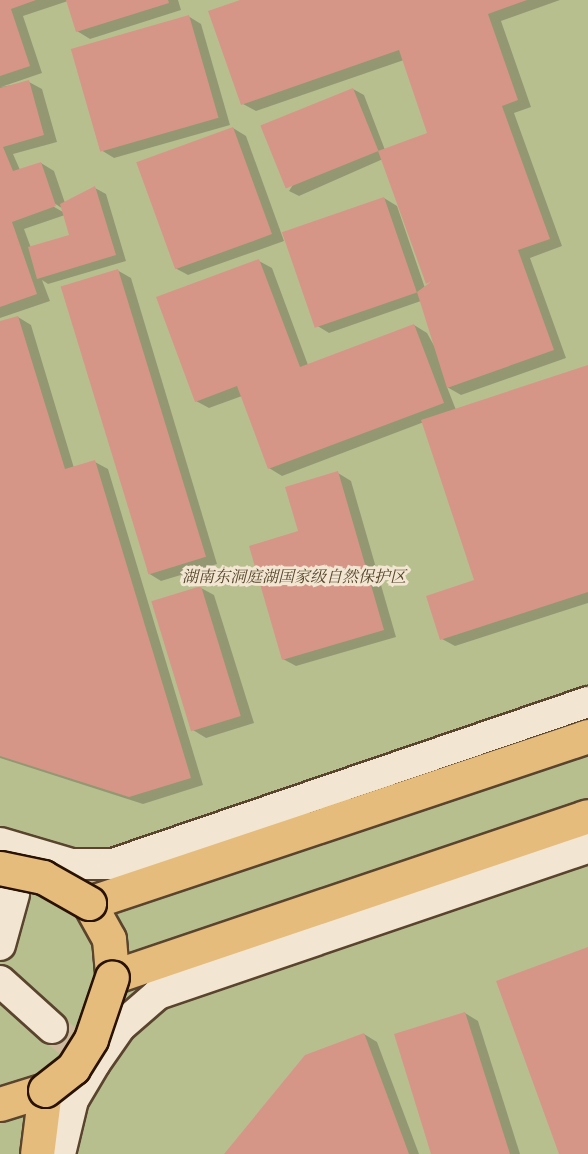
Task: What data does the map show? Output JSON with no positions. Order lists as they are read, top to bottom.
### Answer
{
  "parks": ["湖南东洞庭湖国家级自然保护区"]
}
